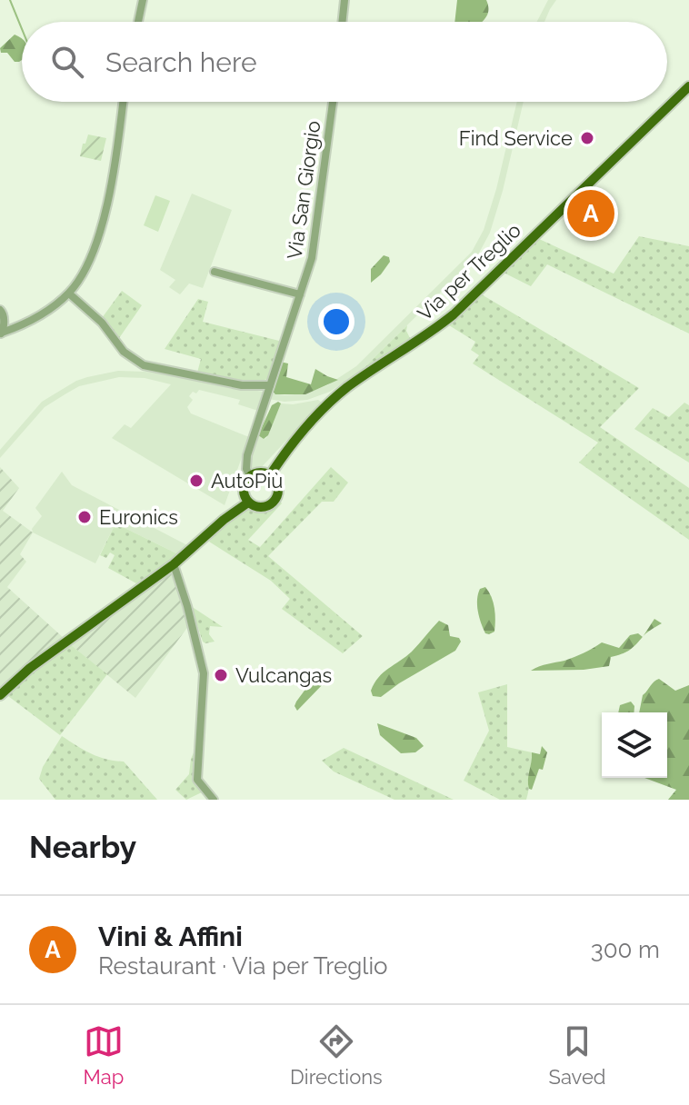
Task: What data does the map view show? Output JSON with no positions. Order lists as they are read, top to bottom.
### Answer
{
  "streets": {
    "main road": ["Via per Treglio"],
    "street": ["Via San Giorgio"]
  },
  "crossings": [
    ["Via San Giorgio", "Via per Treglio"]
  ],
  "places": [
    "Find Service",
    "AutoPiù",
    "Euronics",
    "Vulcangas"
  ],
  "page": {
    "search": "Search here",
    "pins": "A",
    "heading": "Nearby",
    "list": [
      {
        "mark": "A",
        "name": "Vini & Affini",
        "note": "Restaurant · Via per Treglio",
        "value": "300 m"
      }
    ],
    "nav": ["Map", "Directions", "Saved"]
  }
}
